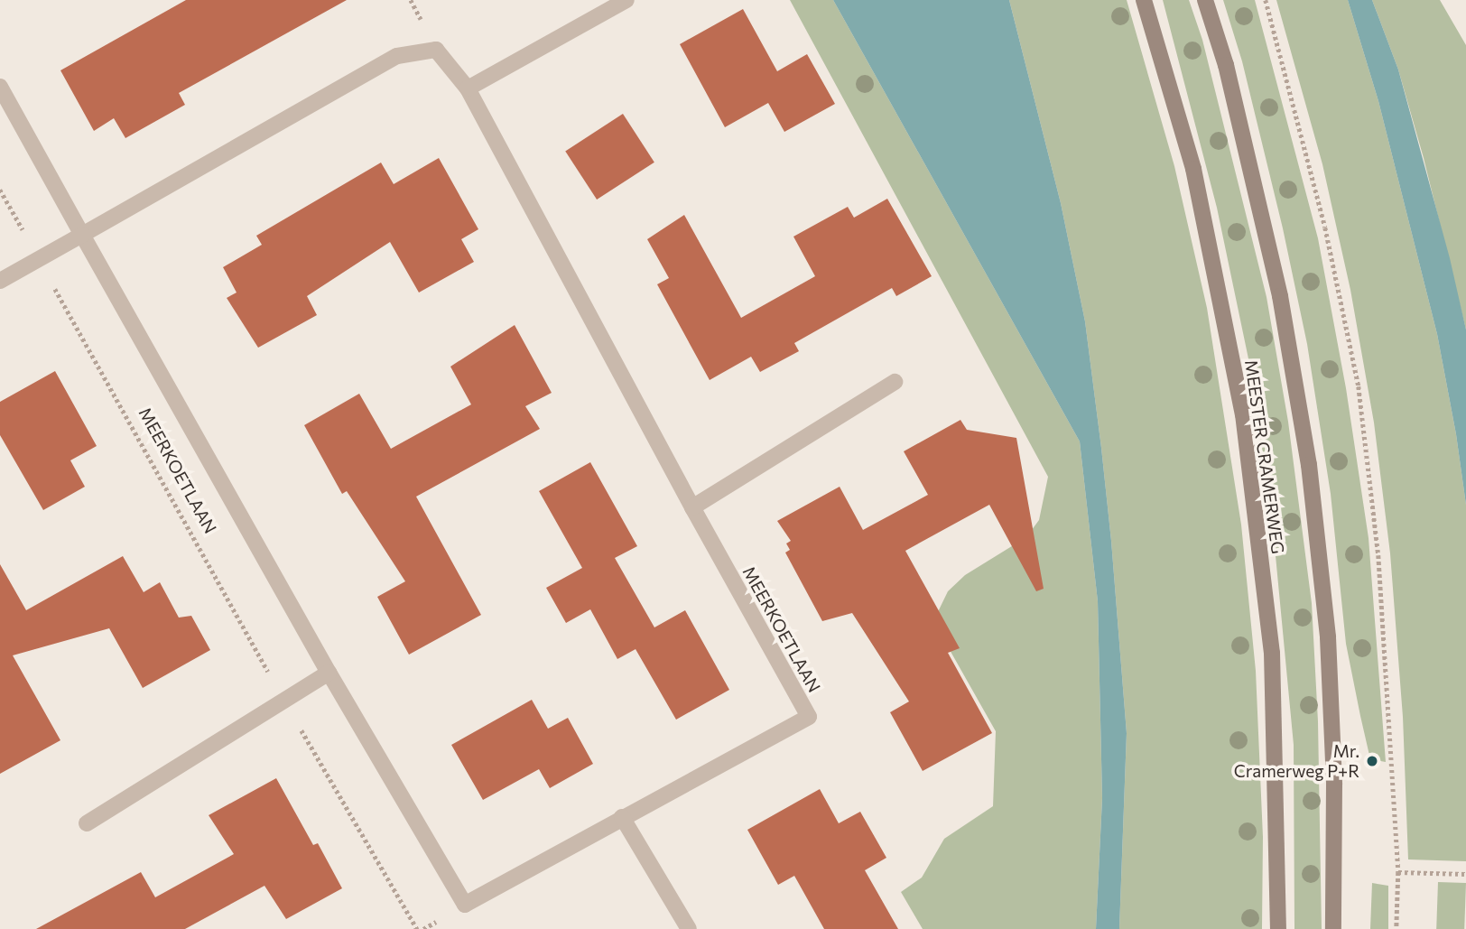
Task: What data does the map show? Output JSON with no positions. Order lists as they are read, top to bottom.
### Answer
{
  "streets": {
    "main road": ["MEESTER CRAMERWEG"],
    "street": ["MEERKOETLAAN"]
  },
  "places": ["Mr. Cramerweg P+R"]
}
